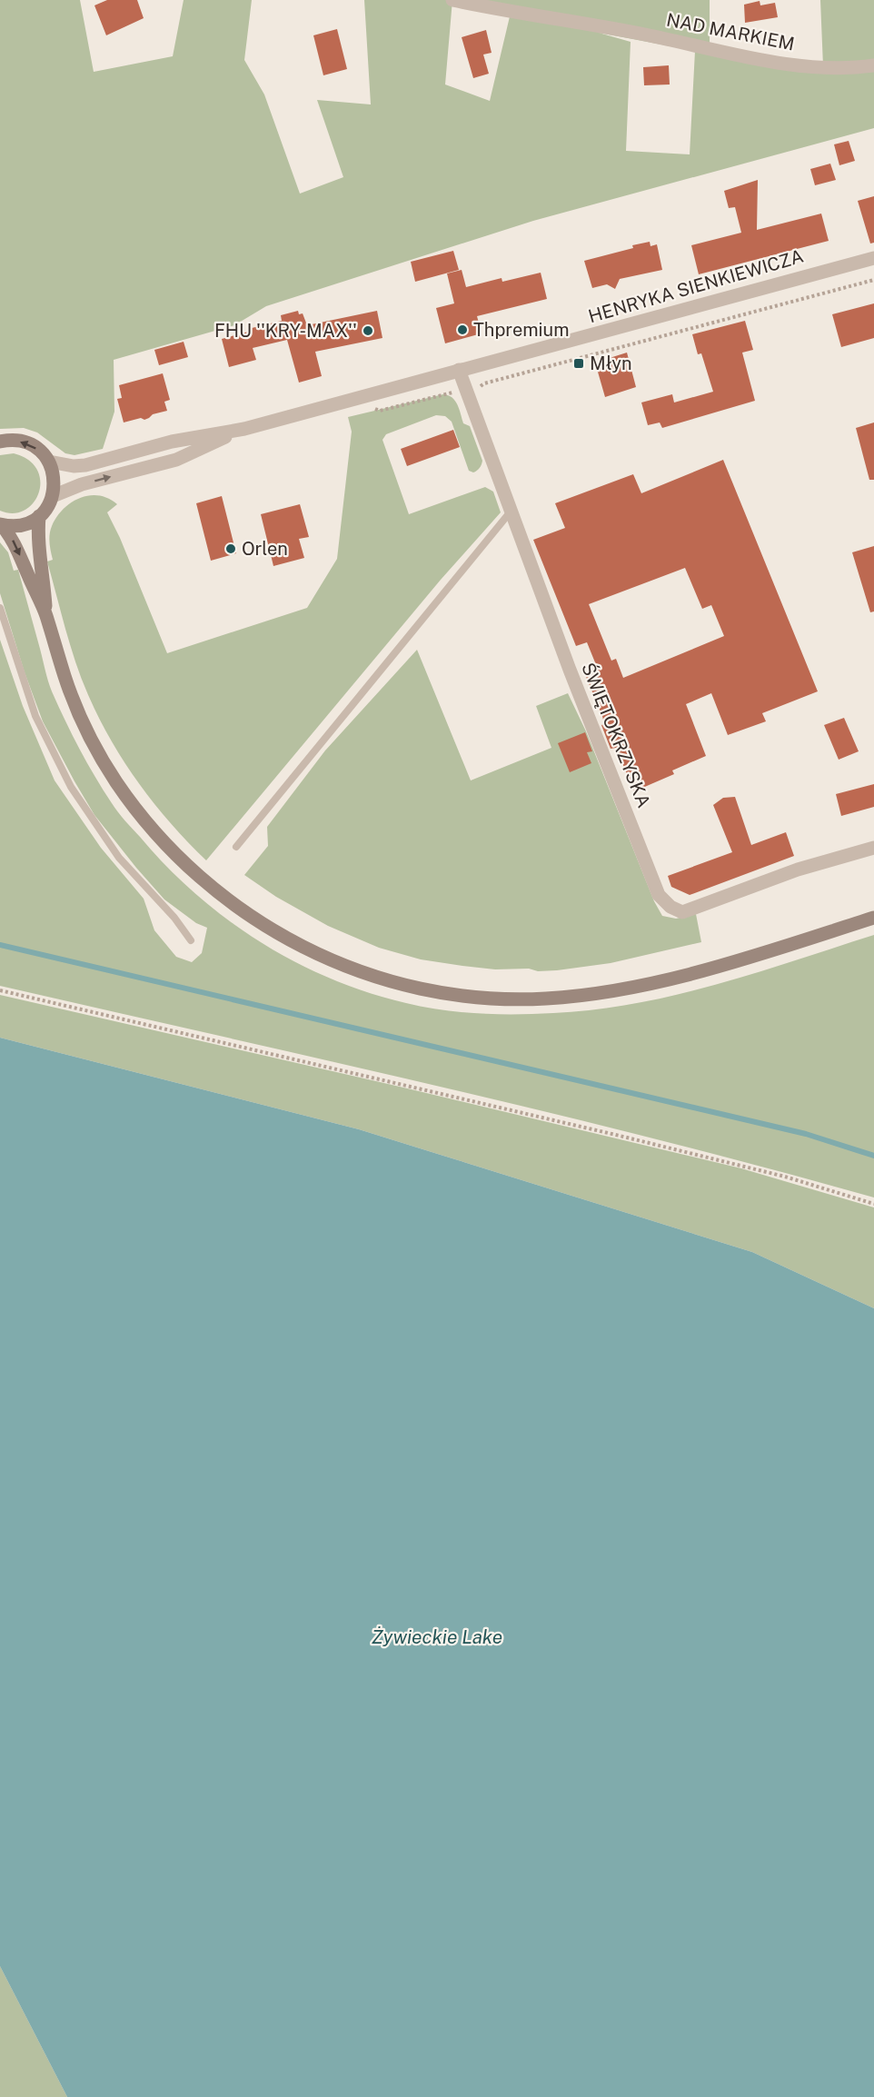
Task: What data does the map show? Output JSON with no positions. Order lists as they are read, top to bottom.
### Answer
{
  "streets": {
    "street": ["NAD MARKIEM", "HENRYKA SIENKIEWICZA", "ŚWIĘTOKRZYSKA"]
  },
  "crossings": [
    ["HENRYKA SIENKIEWICZA", "ŚWIĘTOKRZYSKA"]
  ],
  "water": ["Żywieckie Lake"],
  "places": {
    "other": ["Thpremium", "FHU ''KRY-MAX''", "Orlen"],
    "transit": ["Młyn"]
  }
}
